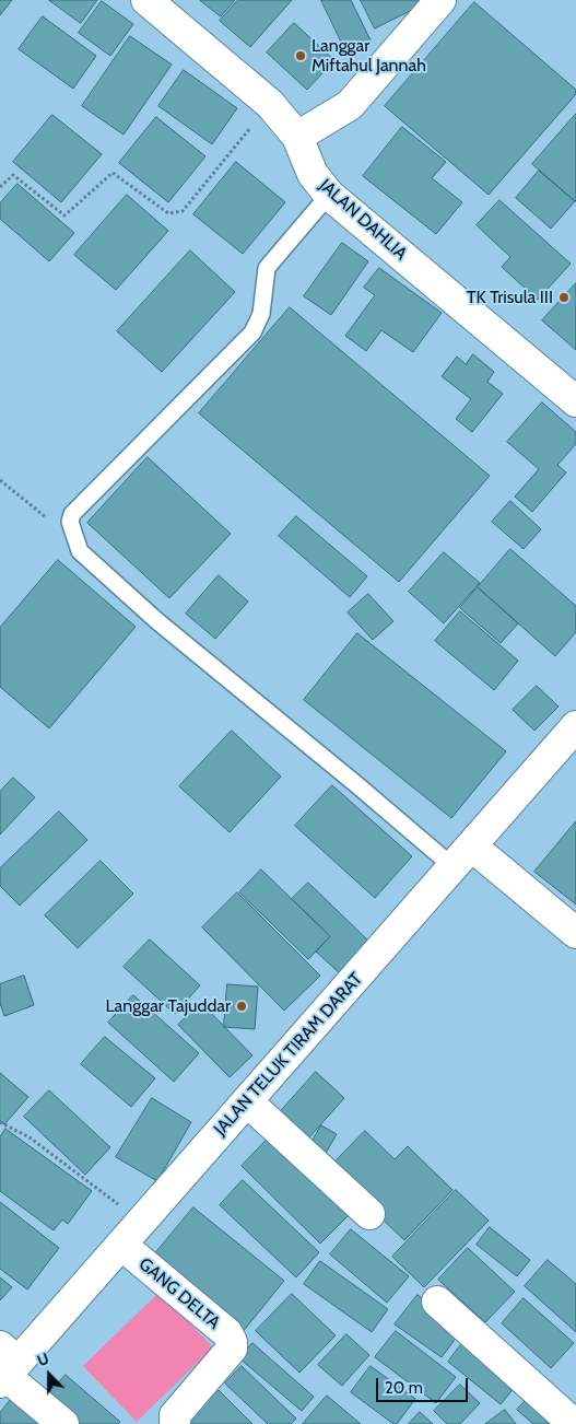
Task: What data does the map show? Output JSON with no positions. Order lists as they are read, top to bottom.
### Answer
{
  "streets": {
    "street": ["JALAN DAHLIA", "JALAN TELUK TIRAM DARAT", "GANG DELTA"]
  },
  "crossings": [
    ["JALAN TELUK TIRAM DARAT", "GANG DELTA"]
  ],
  "places": ["Langgar Miftahul Jannah", "TK Trisula III", "Langgar Tajuddar"],
  "scale_bar": "20 m",
  "north": "top"
}
